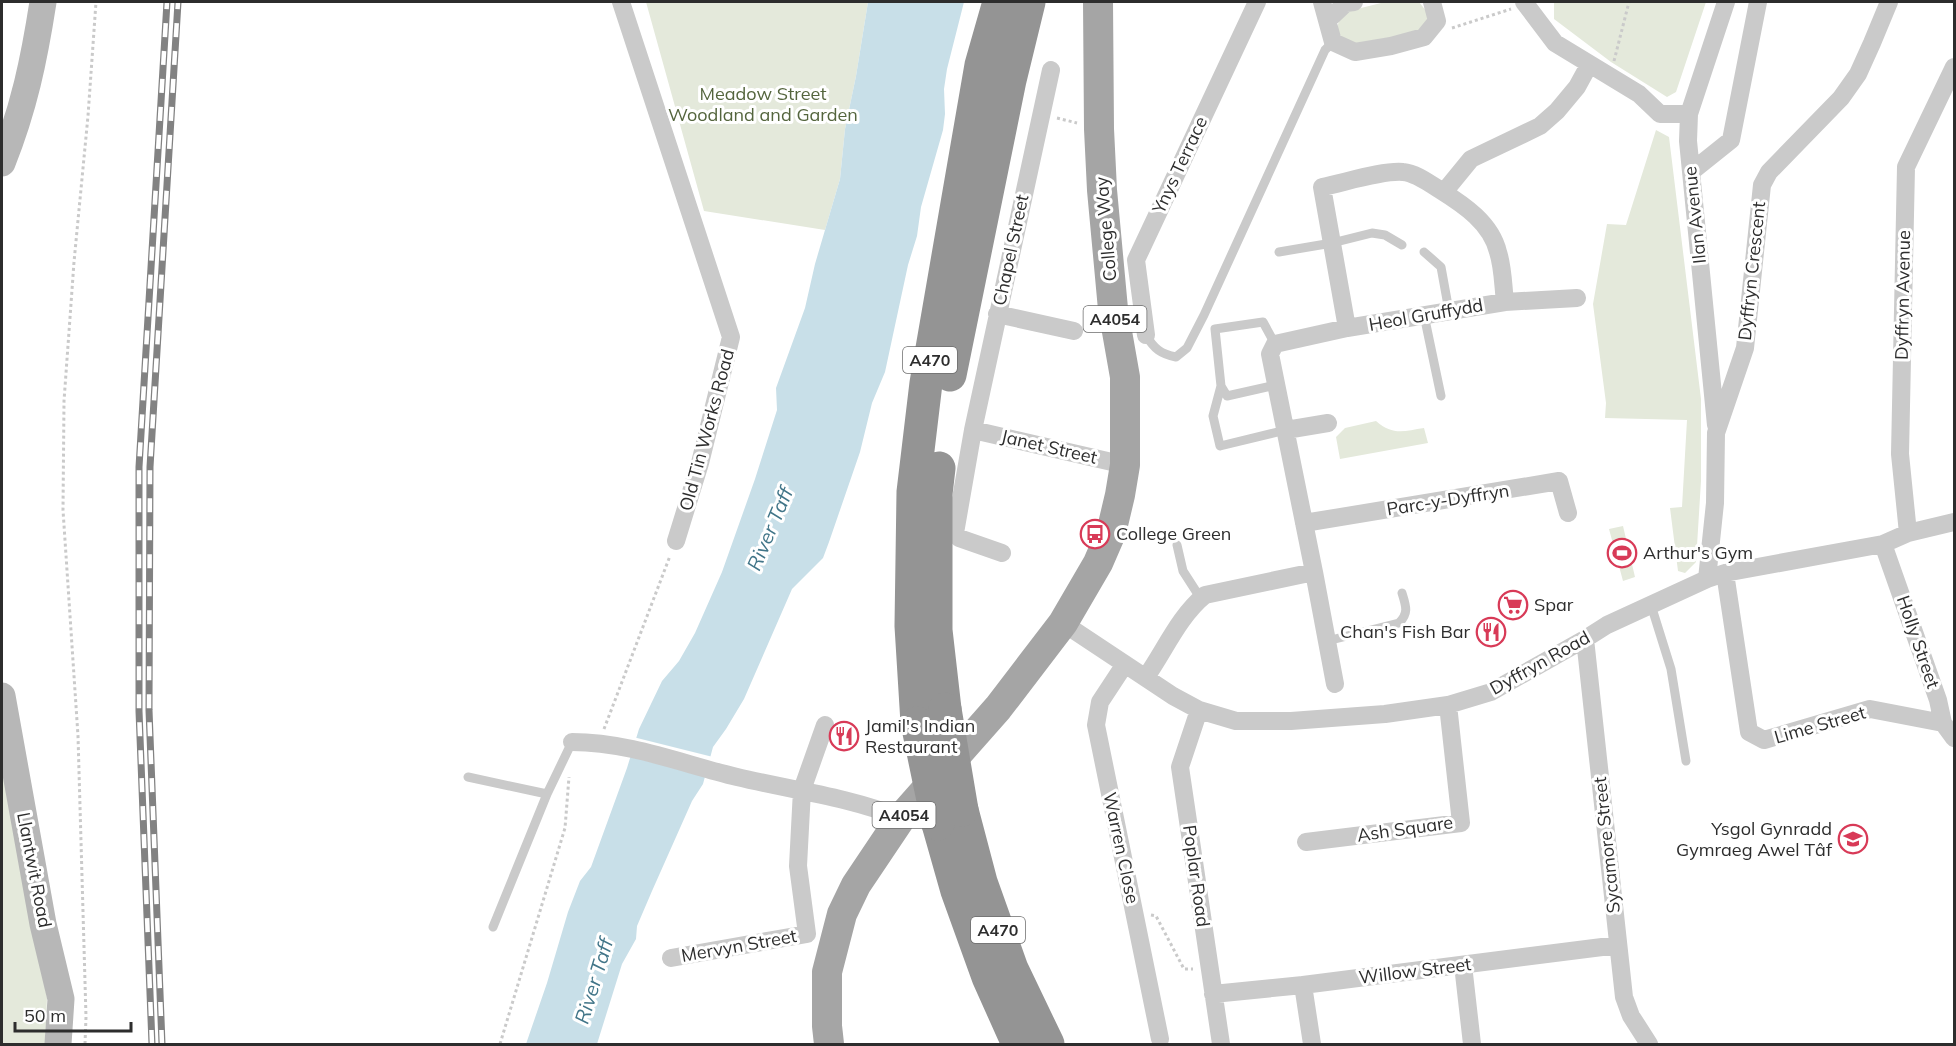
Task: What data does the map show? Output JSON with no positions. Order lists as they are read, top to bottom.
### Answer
{
  "streets": {
    "highway": ["A470"],
    "main road": ["College Way", "A4054", "Llantwit Road"],
    "street": [
      "Ynys Terrace",
      "Ilan Avenue",
      "Chapel Street",
      "Dyffryn Crescent",
      "Dyffryn Avenue",
      "Heol Gruffydd",
      "Old Tin Works Road",
      "Janet Street",
      "Parc-y-Dyffryn",
      "Holly Street",
      "Dyffryn Road",
      "Lime Street",
      "Ash Square",
      "Sycamore Street",
      "Warren Close",
      "Poplar Road",
      "Mervyn Street",
      "Willow Street"
    ]
  },
  "crossings": [
    ["Ilan Avenue", "Dyffryn Crescent"],
    ["College Way", "A4054"],
    ["College Way", "Janet Street"],
    ["College Way", "Dyffryn Road"],
    ["Chapel Street", "Janet Street"],
    ["Dyffryn Crescent", "Dyffryn Road"],
    ["Dyffryn Avenue", "Dyffryn Road"],
    ["A4054", "Dyffryn Road"],
    ["Holly Street", "Dyffryn Road"],
    ["Holly Street", "Lime Street"],
    ["Dyffryn Road", "Lime Street"],
    ["Dyffryn Road", "Ash Square"],
    ["Dyffryn Road", "Sycamore Street"],
    ["Dyffryn Road", "Warren Close"],
    ["Dyffryn Road", "Poplar Road"],
    ["Sycamore Street", "Willow Street"],
    ["Poplar Road", "Willow Street"]
  ],
  "water": ["River Taff"],
  "parks": ["Meadow Street Woodland and Garden"],
  "places": {
    "bus stop": ["College Green"],
    "sports": ["Arthur's Gym"],
    "supermarket": ["Spar"],
    "restaurant": ["Chan's Fish Bar", "Jamil's Indian Restaurant"],
    "school or university": ["Ysgol Gynradd Gymraeg Awel Tâf"]
  },
  "scale_bar": "50 m"
}
